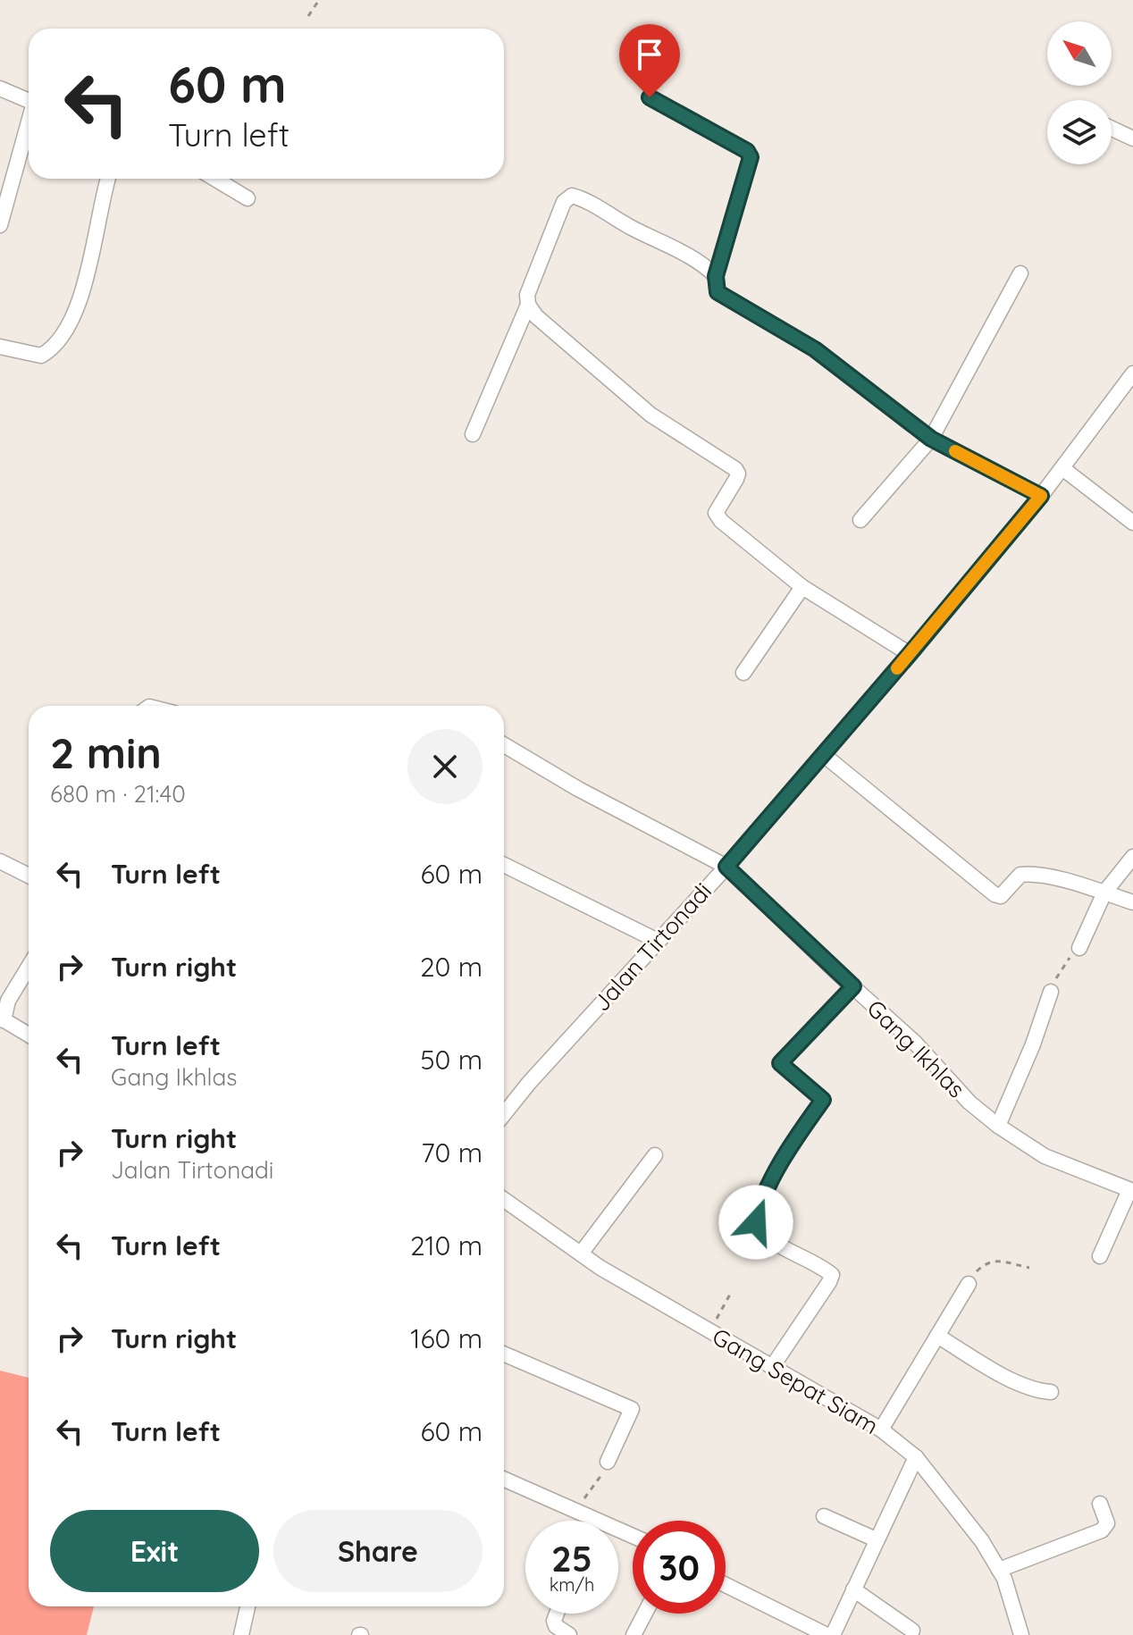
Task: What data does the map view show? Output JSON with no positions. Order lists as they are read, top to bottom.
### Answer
{
  "streets": {
    "street": ["Jalan Tirtonadi", "Gang Ikhlas", "Gang Sepat Siam"]
  },
  "crossings": [
    ["Jalan Tirtonadi", "Gang Ikhlas"]
  ],
  "north": "top left",
  "page": {
    "turn": ["60 m", "Turn left"],
    "heading": ["2 min", "680 m · 21:40"],
    "list": [
      {
        "name": "Turn left",
        "value": "60 m"
      },
      {
        "name": "Turn right",
        "value": "20 m"
      },
      {
        "name": "Turn left",
        "note": "Gang Ikhlas",
        "value": "50 m"
      },
      {
        "name": "Turn right",
        "note": "Jalan Tirtonadi",
        "value": "70 m"
      },
      {
        "name": "Turn left",
        "value": "210 m"
      },
      {
        "name": "Turn right",
        "value": "160 m"
      },
      {
        "name": "Turn left",
        "value": "60 m"
      }
    ],
    "buttons": ["Exit", "Share"],
    "speed": "25 km/h",
    "limit": "30"
  }
}
